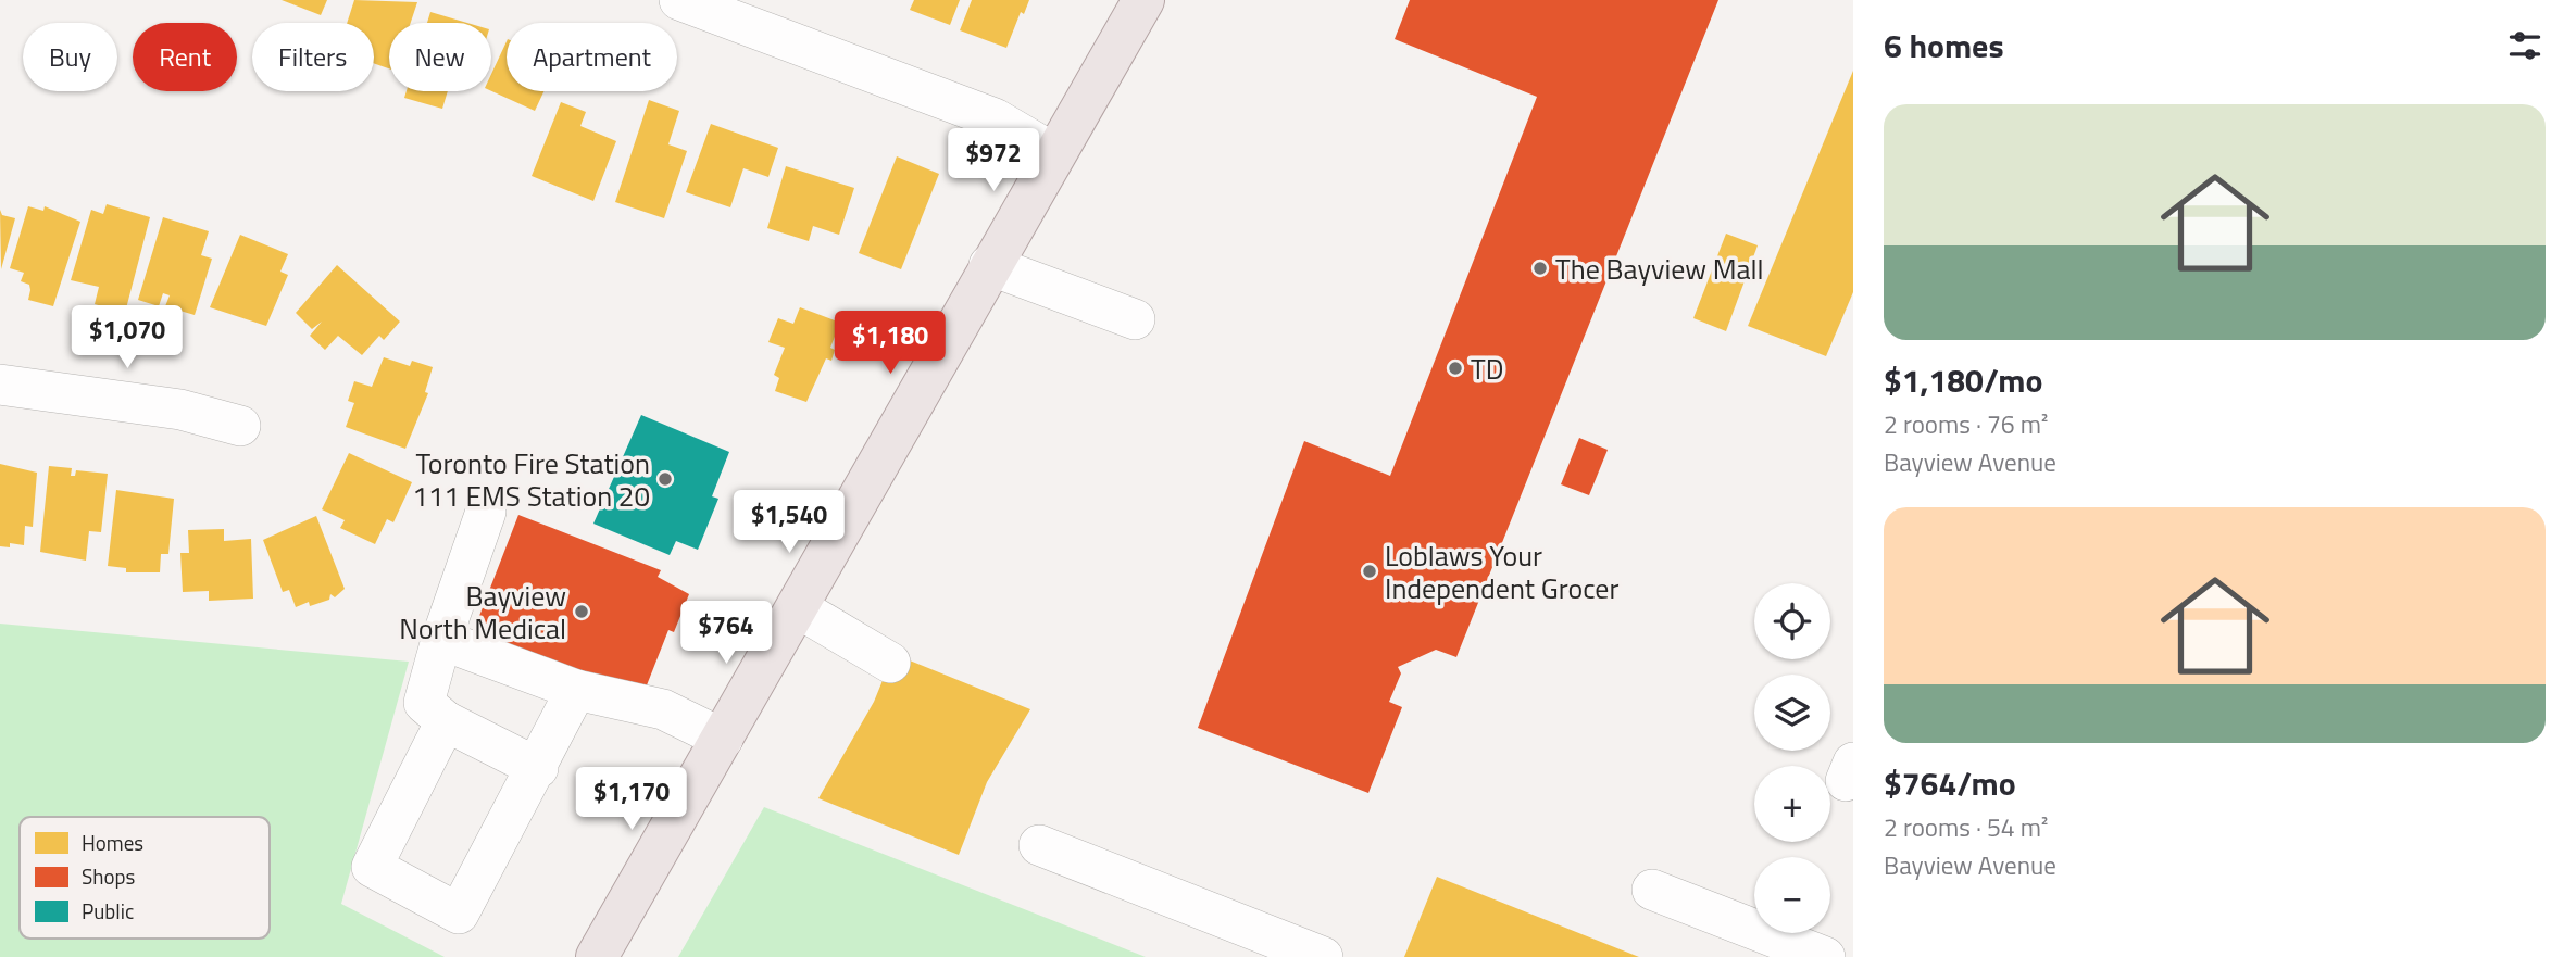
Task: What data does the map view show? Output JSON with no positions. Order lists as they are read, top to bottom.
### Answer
{
  "places": [
    "The Bayview Mall",
    "TD",
    "Toronto Fire Station 111 EMS Station 20",
    "Loblaws Your Independent Grocer",
    "Bayview North Medical"
  ],
  "legend": ["Homes", "Shops", "Public"],
  "page": {
    "heading": "6 homes",
    "chip": [
      "Buy",
      "Rent",
      "Filters",
      "New",
      "Apartment"
    ],
    "list": [
      {
        "name": "$1,180/mo",
        "note": "2 rooms · 76 m² · Bayview Avenue"
      },
      {
        "name": "$764/mo",
        "note": "2 rooms · 54 m² · Bayview Avenue"
      }
    ],
    "price": [
      "$972",
      "$1,070",
      "$1,180",
      "$1,540",
      "$764",
      "$1,170"
    ],
    "map_buttons": ["+", "−"]
  }
}
